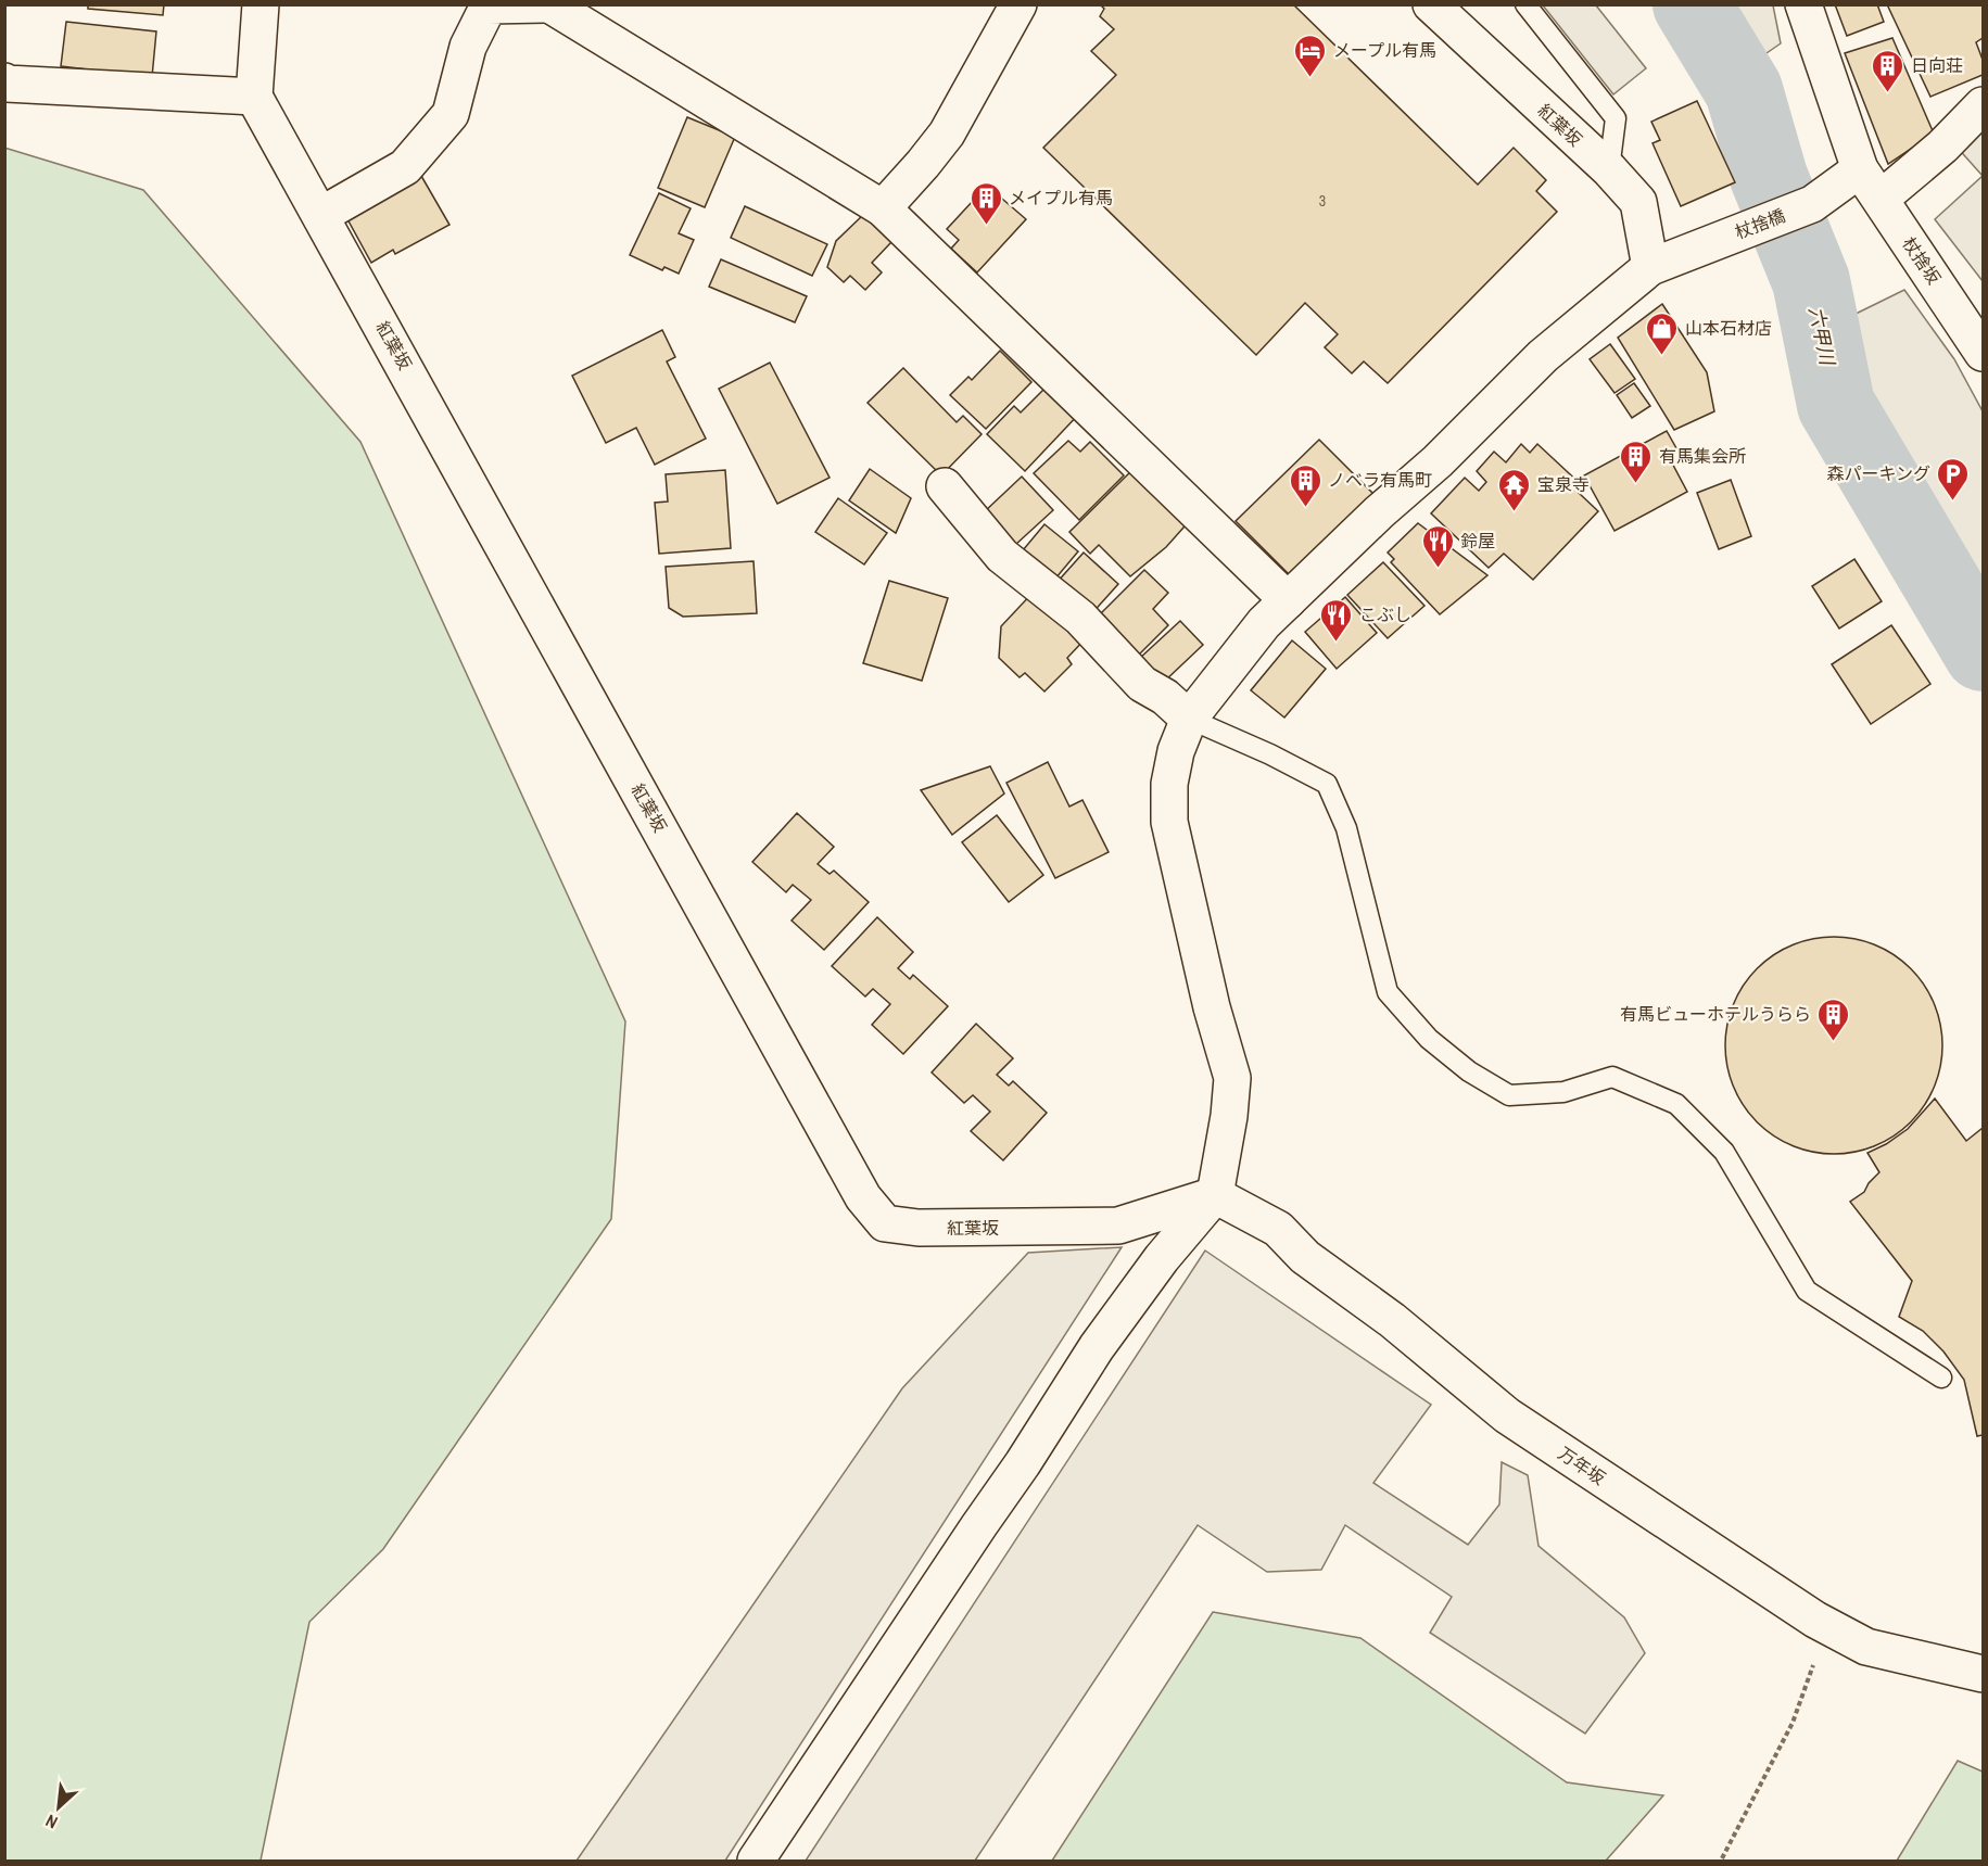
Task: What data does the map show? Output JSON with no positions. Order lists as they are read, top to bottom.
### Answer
{
  "streets": {
    "street": [
      "紅葉坂",
      "杖捨橋",
      "杖捨坂",
      "万年坂"
    ]
  },
  "crossings": [
    ["紅葉坂", "杖捨橋"],
    ["紅葉坂", "万年坂"],
    ["杖捨橋", "杖捨坂"],
    ["杖捨橋", "万年坂"]
  ],
  "water": ["六甲川"],
  "places": {
    "hotel": ["メープル有馬"],
    "building": [
      "日向荘",
      "メイプル有馬",
      "有馬集会所",
      "ノベラ有馬町",
      "有馬ビューホテルうらら"
    ],
    "shop": ["山本石材店"],
    "parking": ["森パーキング"],
    "temple": ["宝泉寺"],
    "restaurant": ["鈴屋", "こぶし"]
  },
  "house_numbers": ["3"],
  "north": "bottom left"
}
